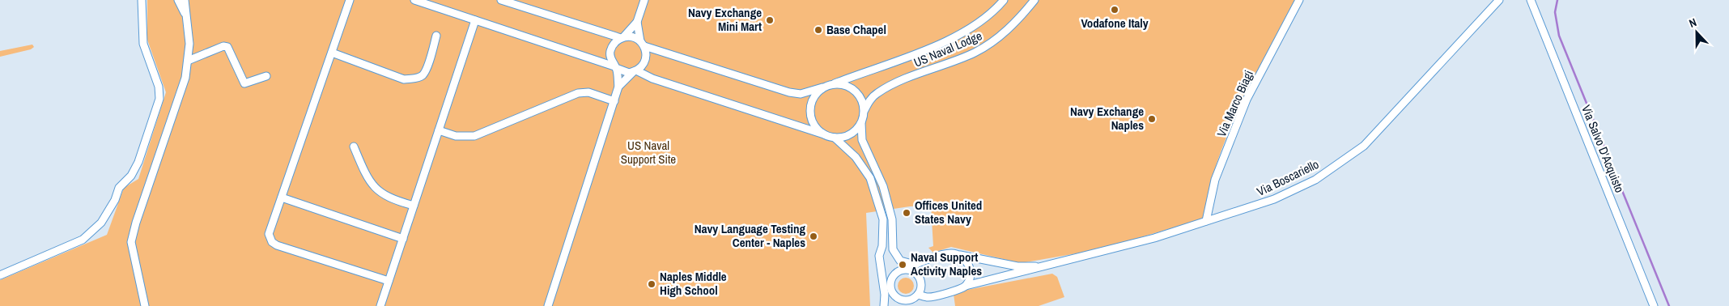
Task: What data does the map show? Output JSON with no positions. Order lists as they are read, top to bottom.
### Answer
{
  "streets": {
    "street": [
      "US Naval Lodge",
      "Via Marco Biagi",
      "Via Salvo D'Acquisto",
      "Via Boscariello"
    ]
  },
  "crossings": [
    ["Via Marco Biagi", "Via Boscariello"]
  ],
  "parks": ["US Naval Support Site"],
  "places": [
    "Vodafone Italy",
    "Navy Exchange Mini Mart",
    "Base Chapel",
    "Navy Exchange Naples",
    "Offices United States Navy",
    "Navy Language Testing Center - Naples",
    "Naval Support Activity Naples",
    "Naples Middle High School"
  ],
  "north": "top"
}
